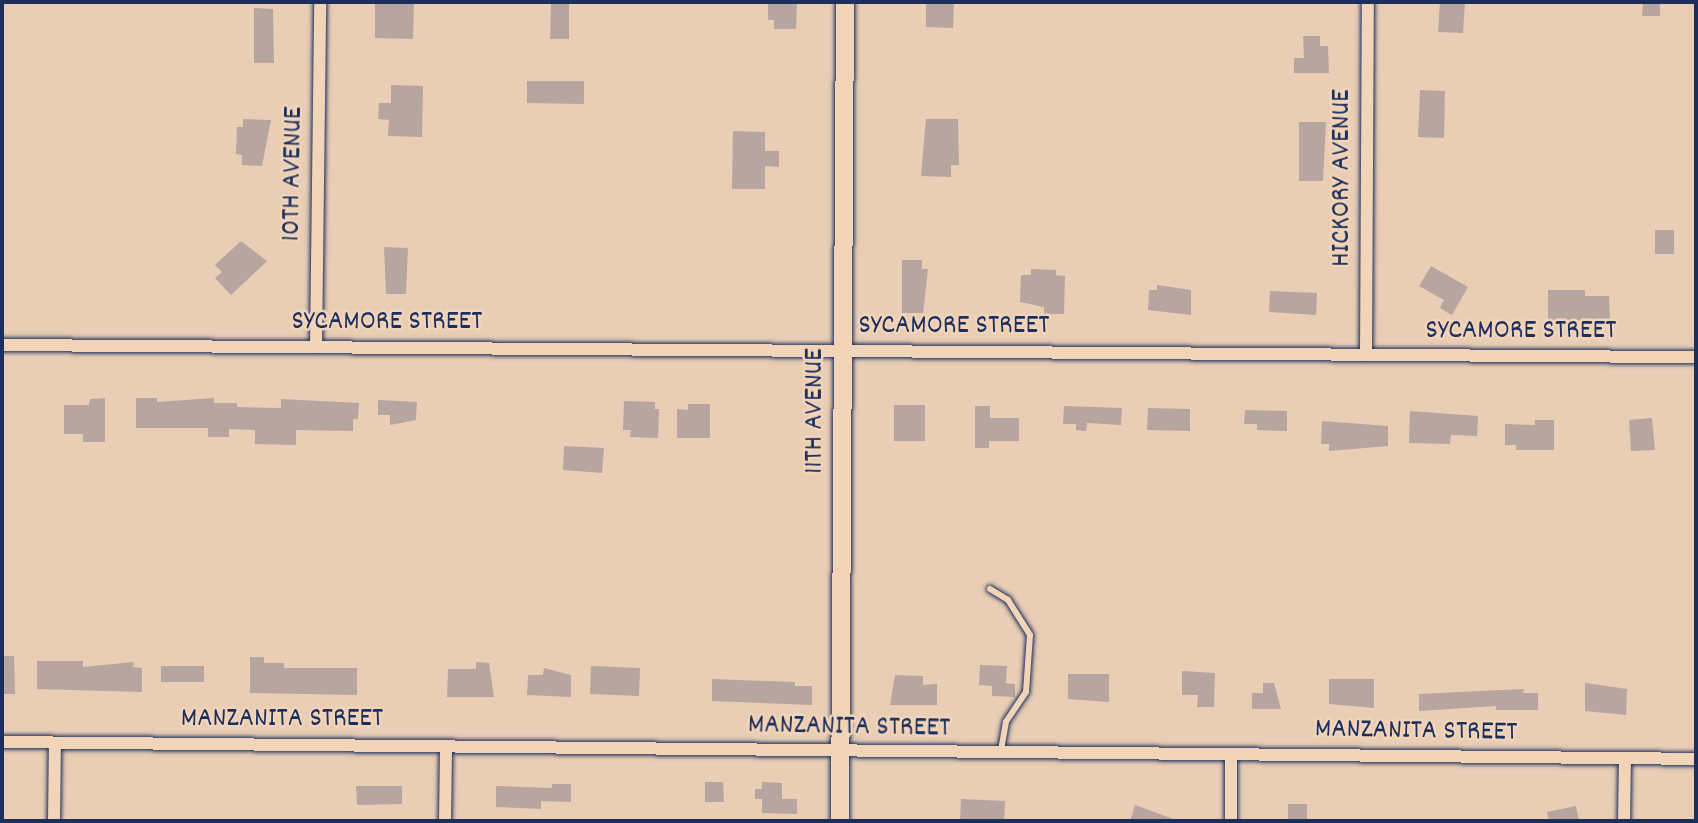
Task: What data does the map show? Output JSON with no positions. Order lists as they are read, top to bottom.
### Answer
{
  "streets": {
    "main road": ["11TH AVENUE"],
    "street": [
      "10TH AVENUE",
      "HICKORY AVENUE",
      "SYCAMORE STREET",
      "MANZANITA STREET"
    ]
  },
  "crossings": [
    ["10TH AVENUE", "SYCAMORE STREET"],
    ["HICKORY AVENUE", "SYCAMORE STREET"],
    ["SYCAMORE STREET", "11TH AVENUE"],
    ["11TH AVENUE", "MANZANITA STREET"]
  ]
}
